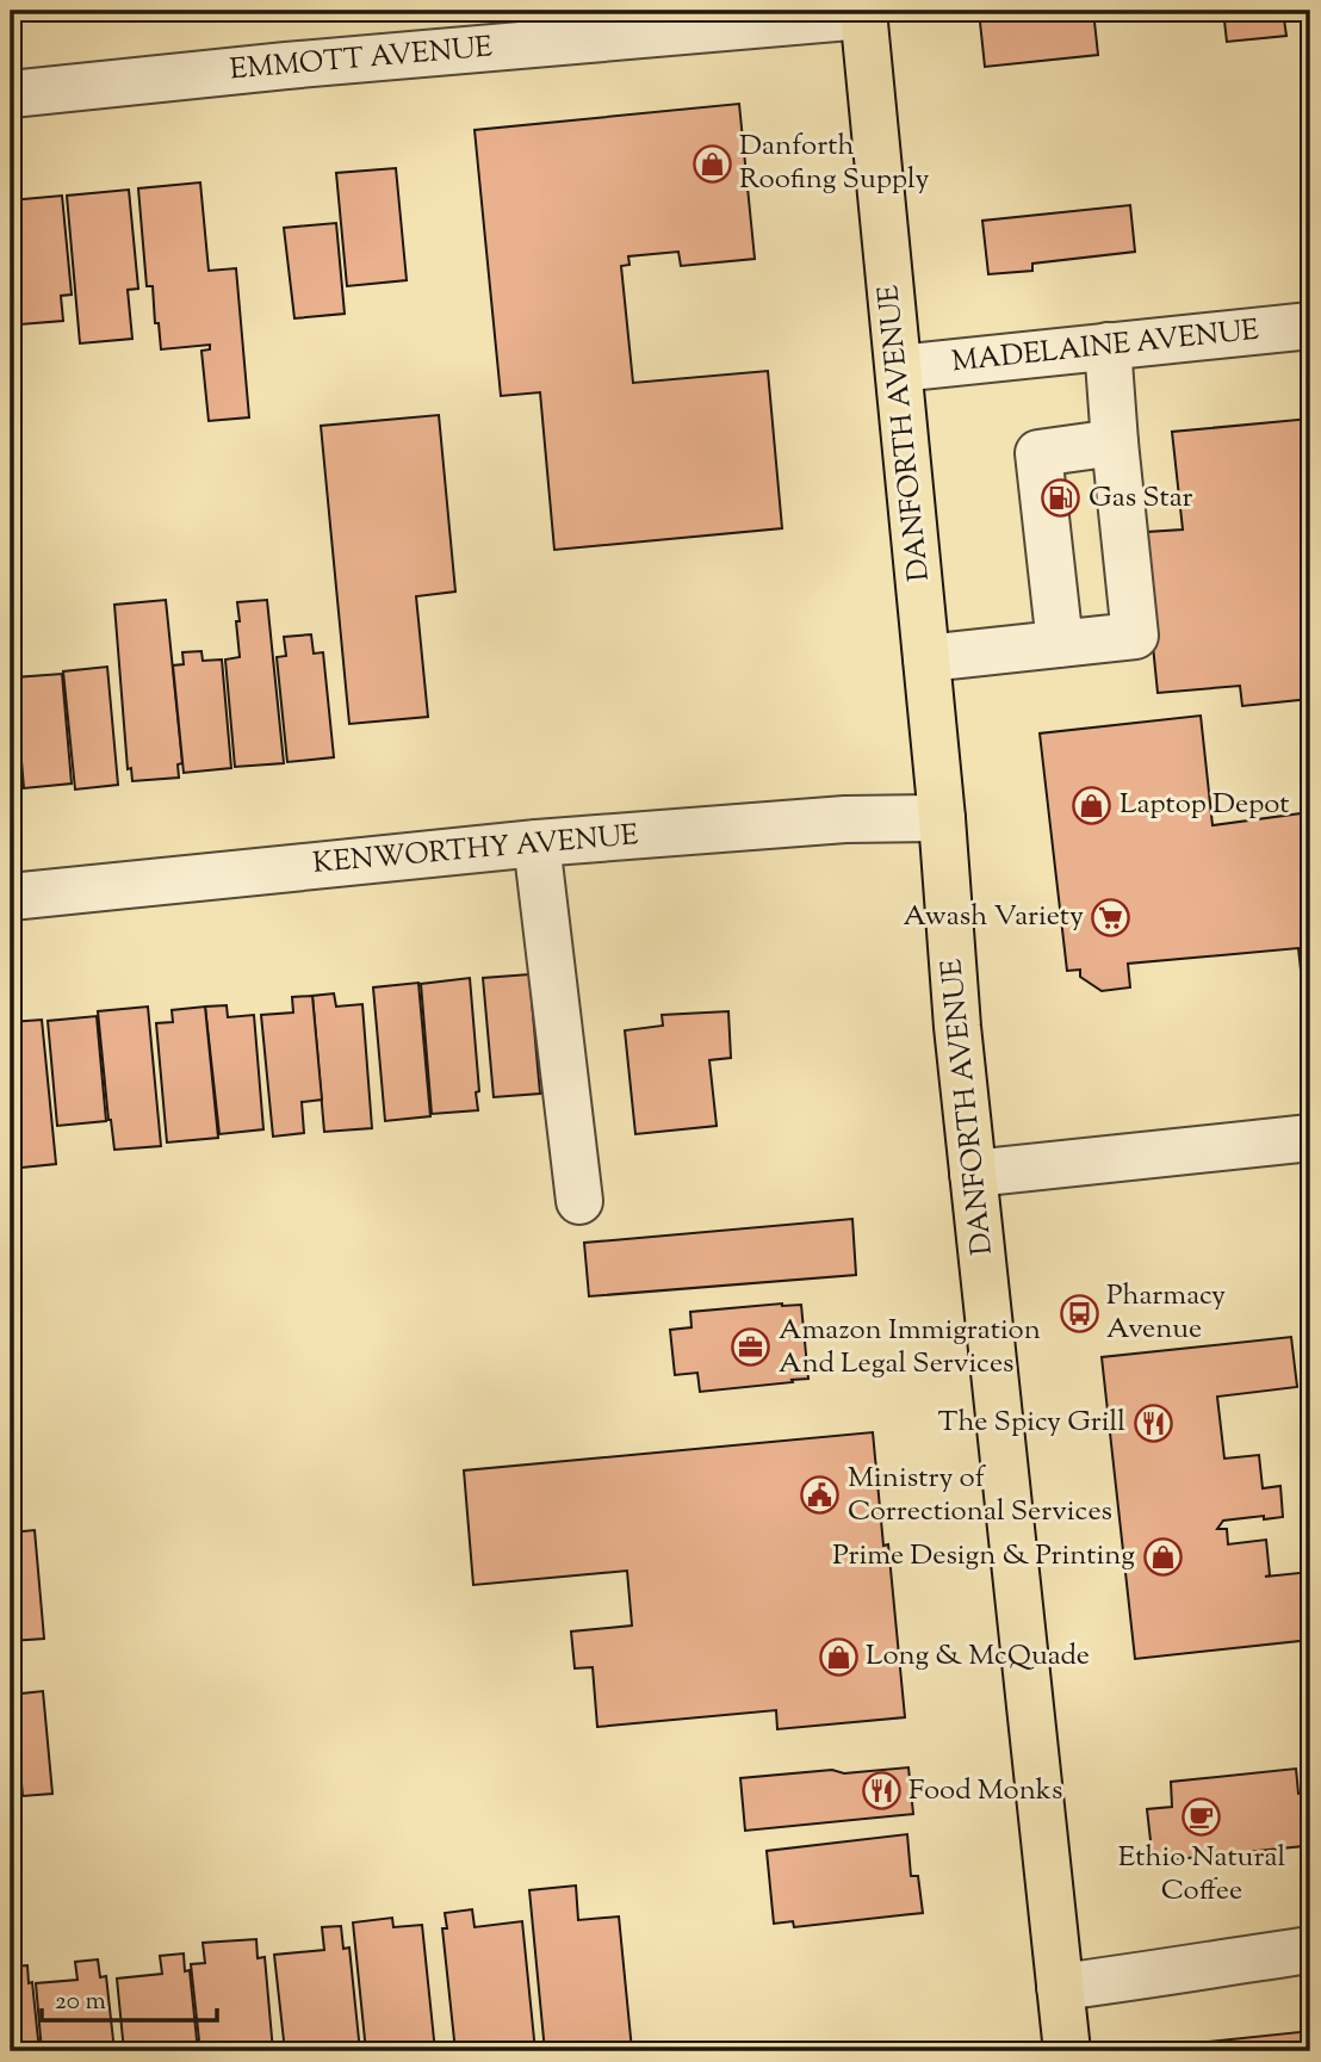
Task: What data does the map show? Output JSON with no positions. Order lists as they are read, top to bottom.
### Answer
{
  "streets": {
    "main road": ["DANFORTH AVENUE"],
    "street": ["EMMOTT AVENUE", "MADELAINE AVENUE", "KENWORTHY AVENUE"]
  },
  "crossings": [
    ["EMMOTT AVENUE", "DANFORTH AVENUE"],
    ["MADELAINE AVENUE", "DANFORTH AVENUE"],
    ["DANFORTH AVENUE", "KENWORTHY AVENUE"]
  ],
  "places": {
    "shop": [
      "Danforth Roofing Supply",
      "Laptop Depot",
      "Prime Design & Printing",
      "Long & McQuade"
    ],
    "fuel station": ["Gas Star"],
    "supermarket": ["Awash Variety"],
    "bus stop": ["Pharmacy Avenue"],
    "office": ["Amazon Immigration And Legal Services"],
    "restaurant": ["The Spicy Grill", "Food Monks"],
    "public building": ["Ministry of Correctional Services"],
    "cafe": ["Ethio Natural Coffee"]
  },
  "scale_bar": "20 m"
}
